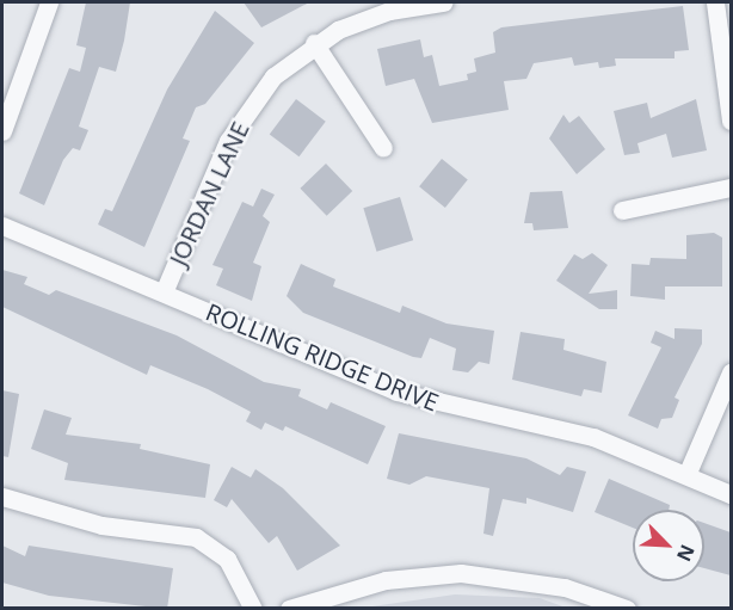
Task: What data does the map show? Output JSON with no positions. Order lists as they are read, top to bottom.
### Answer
{
  "streets": {
    "street": ["JORDAN LANE", "ROLLING RIDGE DRIVE"]
  },
  "crossings": [
    ["JORDAN LANE", "ROLLING RIDGE DRIVE"]
  ],
  "north": "bottom right"
}
